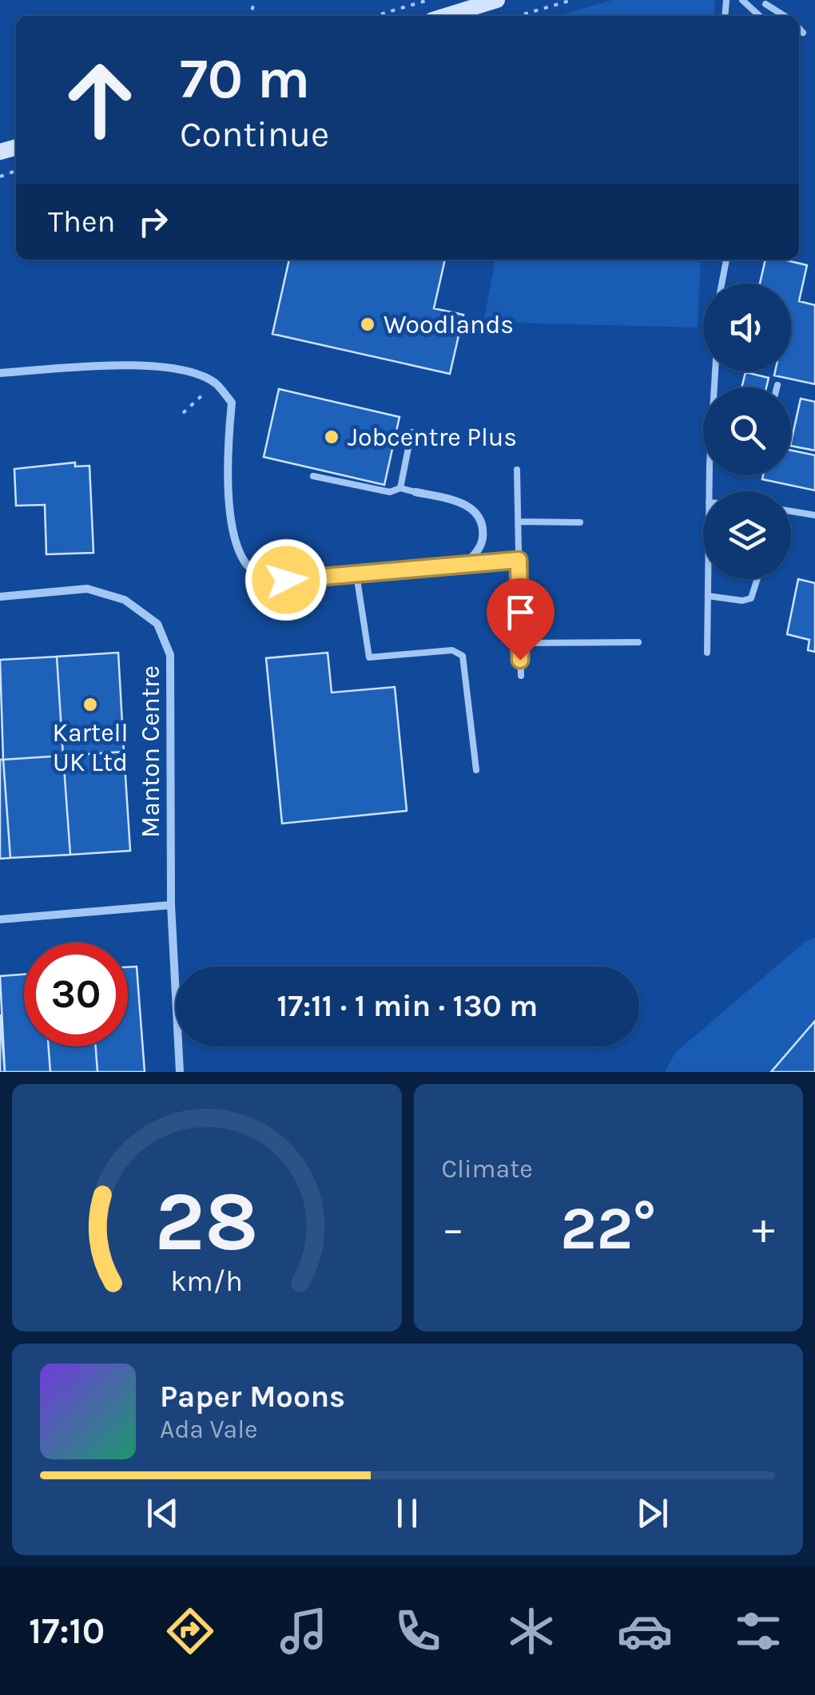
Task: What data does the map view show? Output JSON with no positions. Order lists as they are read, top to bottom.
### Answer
{
  "streets": {
    "street": ["Manton Centre"]
  },
  "places": ["Woodlands", "Jobcentre Plus", "Kartell UK Ltd"],
  "page": {
    "turn": ["70 m", "Continue"],
    "then": "Then",
    "limit": "30",
    "trip": "17:11 · 1 min · 130 m",
    "tile": "Climate",
    "heat": ["−", "22°", "+"],
    "song": ["Paper Moons", "Ada Vale"],
    "tabs": "17:10",
    "gauge": ["28", "km/h"]
  }
}
